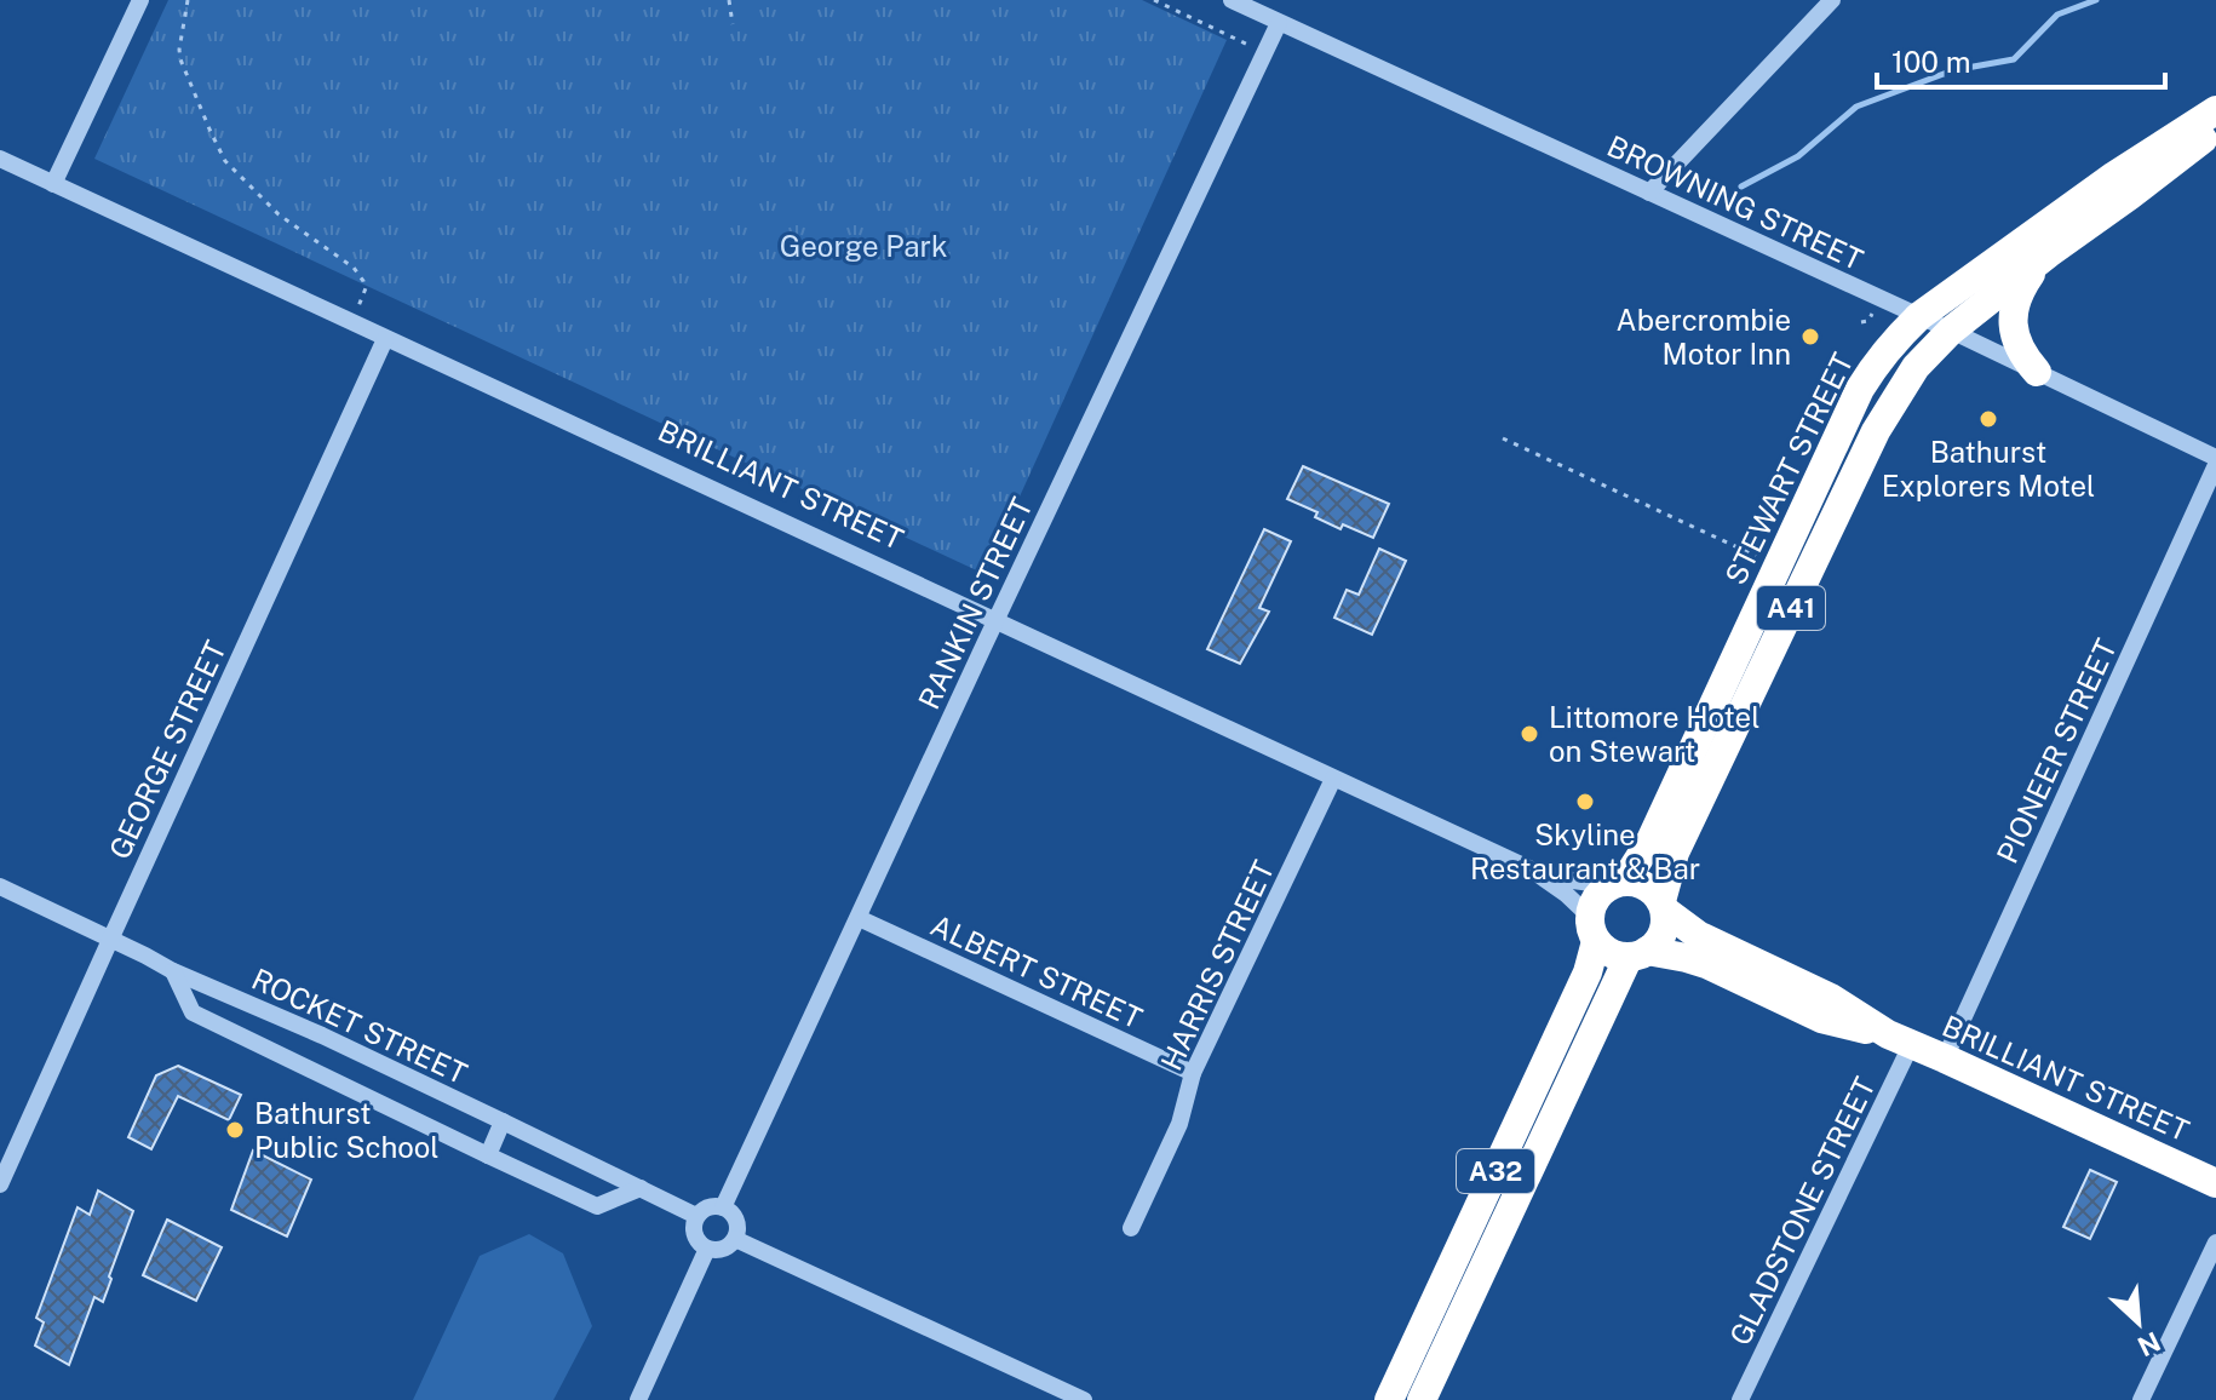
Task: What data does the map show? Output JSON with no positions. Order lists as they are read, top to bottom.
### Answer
{
  "streets": {
    "highway": [
      "STEWART STREET",
      "BRILLIANT STREET",
      "A41",
      "A32"
    ],
    "street": [
      "BROWNING STREET",
      "RANKIN STREET",
      "GEORGE STREET",
      "PIONEER STREET",
      "HARRIS STREET",
      "ALBERT STREET",
      "ROCKET STREET",
      "GLADSTONE STREET"
    ]
  },
  "crossings": [
    ["BROWNING STREET", "STEWART STREET"],
    ["BROWNING STREET", "RANKIN STREET"],
    ["BROWNING STREET", "A41"],
    ["BROWNING STREET", "PIONEER STREET"],
    ["STEWART STREET", "BRILLIANT STREET"],
    ["STEWART STREET", "A41"],
    ["STEWART STREET", "A32"],
    ["BRILLIANT STREET", "RANKIN STREET"],
    ["BRILLIANT STREET", "A41"],
    ["BRILLIANT STREET", "GEORGE STREET"],
    ["BRILLIANT STREET", "PIONEER STREET"],
    ["BRILLIANT STREET", "HARRIS STREET"],
    ["BRILLIANT STREET", "A32"],
    ["BRILLIANT STREET", "GLADSTONE STREET"],
    ["RANKIN STREET", "ALBERT STREET"],
    ["RANKIN STREET", "ROCKET STREET"],
    ["A41", "A32"],
    ["GEORGE STREET", "ROCKET STREET"],
    ["HARRIS STREET", "ALBERT STREET"]
  ],
  "parks": ["George Park"],
  "places": [
    "Abercrombie Motor Inn",
    "Bathurst Explorers Motel",
    "Littomore Hotel on Stewart",
    "Skyline Restaurant & Bar",
    "Bathurst Public School"
  ],
  "scale_bar": "100 m",
  "north": "bottom right"
}
